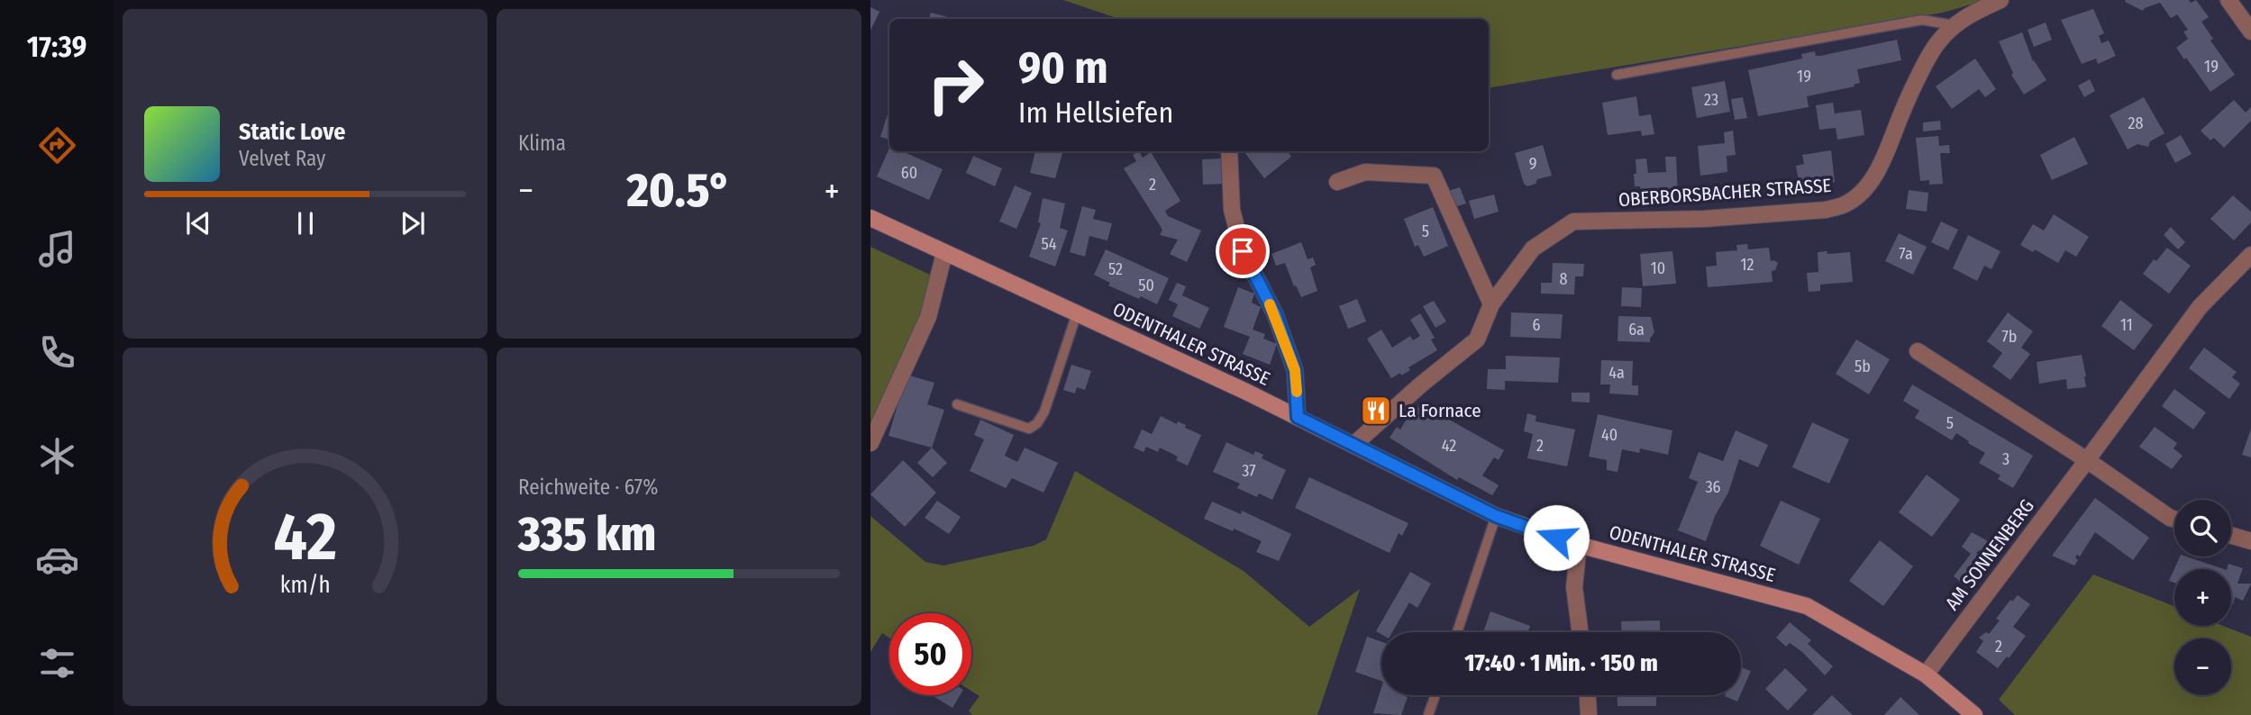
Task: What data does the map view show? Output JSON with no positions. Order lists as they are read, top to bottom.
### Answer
{
  "streets": {
    "main road": ["ODENTHALER STRASSE"],
    "street": ["OBERBORSBACHER STRASSE", "AM SONNENBERG"]
  },
  "crossings": [
    ["OBERBORSBACHER STRASSE", "ODENTHALER STRASSE"],
    ["ODENTHALER STRASSE", "AM SONNENBERG"]
  ],
  "places": {
    "restaurant": ["La Fornace"]
  },
  "house_numbers": [
    "19",
    "19",
    "23",
    "28",
    "9",
    "60",
    "2",
    "5",
    "54",
    "7a",
    "12",
    "10",
    "52",
    "8",
    "50",
    "6",
    "11",
    "6a",
    "7b",
    "5b",
    "4a",
    "5",
    "40",
    "42",
    "2",
    "3",
    "37",
    "36",
    "2"
  ],
  "page": {
    "tabs": "17:39",
    "tile": [
      "Klima",
      ["Reichweite · 67%", "335 km"]
    ],
    "turn": ["90 m", "Im Hellsiefen"],
    "song": ["Static Love", "Velvet Ray"],
    "heat": ["−", "20.5°", "+"],
    "map_buttons": ["+", "−"],
    "limit": "50",
    "trip": "17:40 · 1 Min. · 150 m",
    "gauge": ["42", "km/h"]
  }
}
